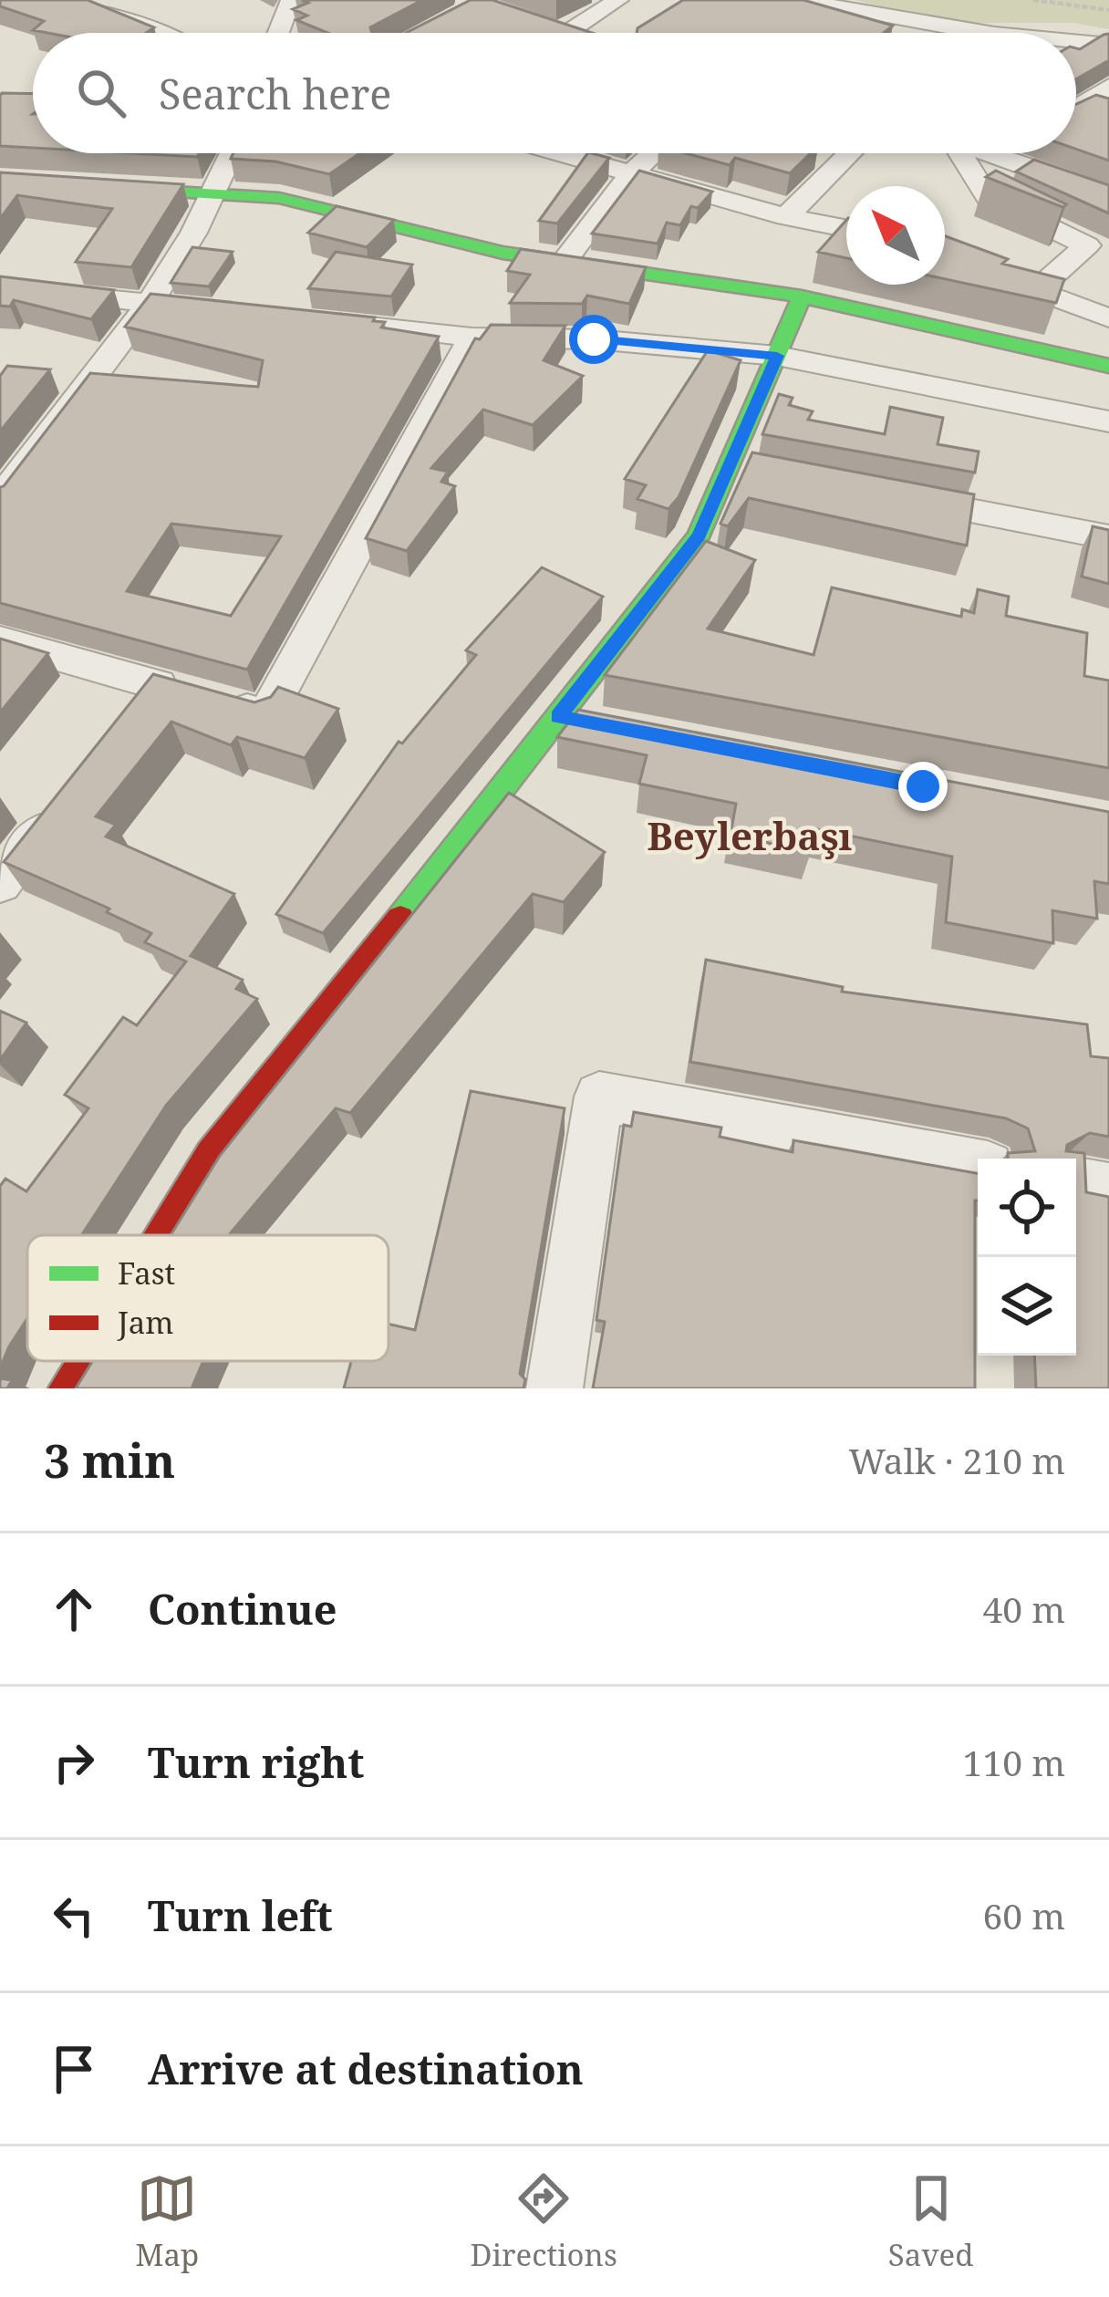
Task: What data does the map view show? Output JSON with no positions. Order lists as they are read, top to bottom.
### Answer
{
  "districts": ["Beylerbaşı"],
  "legend": ["Fast", "Jam"],
  "north": "top left",
  "page": {
    "search": "Search here",
    "heading": ["3 min", "Walk · 210 m"],
    "list": [
      ["Continue", "40 m"],
      ["Turn right", "110 m"],
      ["Turn left", "60 m"],
      "Arrive at destination"
    ],
    "nav": ["Map", "Directions", "Saved"]
  }
}
